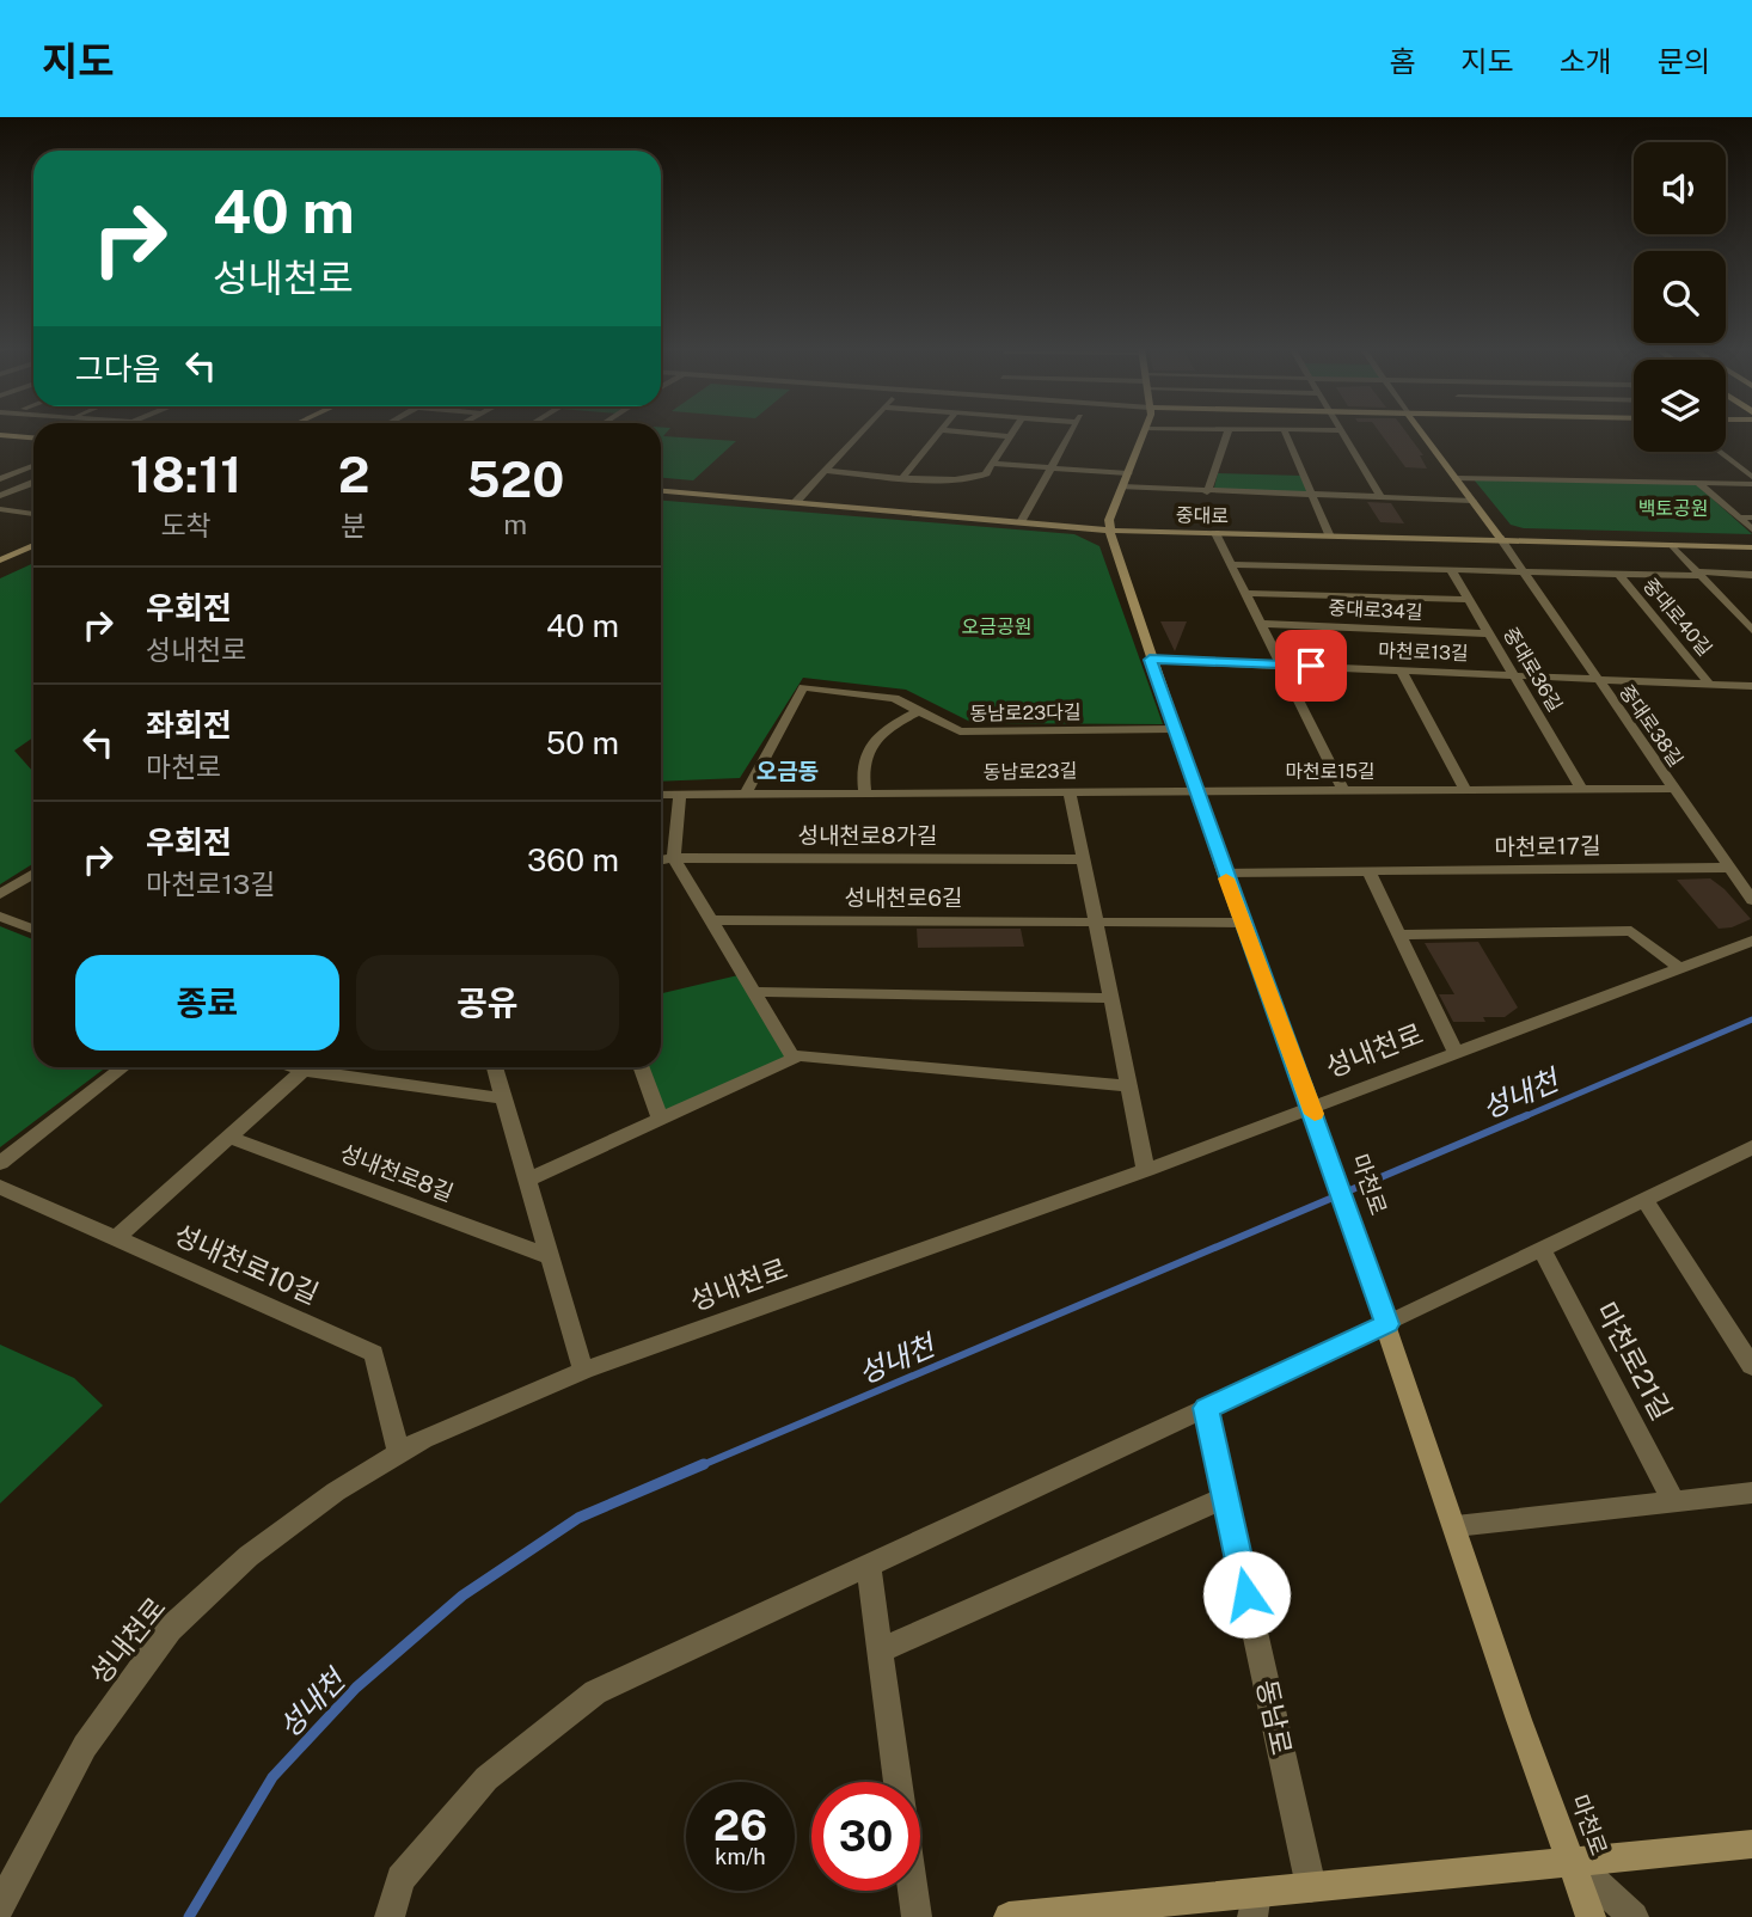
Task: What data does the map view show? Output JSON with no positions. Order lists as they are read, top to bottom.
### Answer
{
  "streets": {
    "street": [
      "중대로",
      "중대로34길",
      "중대로40길",
      "마천로13길",
      "중대로36길",
      "동남로23다길",
      "중대로38길",
      "동남로23길",
      "마천로15길",
      "성내천로8가길",
      "마천로17길",
      "성내천로6길",
      "성내천로",
      "성내천로8길",
      "마천로",
      "성내천로10길",
      "마천로21길",
      "동남로"
    ]
  },
  "crossings": [
    ["중대로", "중대로40길"],
    ["중대로", "중대로38길"],
    ["중대로", "마천로"],
    ["중대로34길", "중대로36길"],
    ["중대로40길", "마천로13길"],
    ["중대로40길", "중대로38길"],
    ["마천로13길", "중대로36길"],
    ["마천로13길", "중대로38길"],
    ["마천로13길", "마천로"],
    ["중대로36길", "마천로15길"],
    ["동남로23다길", "동남로23길"],
    ["동남로23다길", "마천로"],
    ["중대로38길", "마천로15길"],
    ["중대로38길", "마천로17길"],
    ["동남로23길", "마천로15길"],
    ["동남로23길", "마천로"],
    ["마천로15길", "마천로"],
    ["마천로17길", "마천로"],
    ["성내천로6길", "마천로"],
    ["성내천로", "마천로"],
    ["성내천로", "성내천로10길"]
  ],
  "districts": ["오금동"],
  "water": ["성내천"],
  "parks": ["백토공원", "오금공원"],
  "page": {
    "header": "지도",
    "nav": [
      "홈",
      "지도",
      "소개",
      "문의"
    ],
    "turn": ["40 m", "성내천로"],
    "then": "그다음",
    "eta": [
      "18:11",
      "도착",
      "2",
      "분",
      "520",
      "m"
    ],
    "list": [
      {
        "name": "우회전",
        "note": "성내천로",
        "value": "40 m"
      },
      {
        "name": "좌회전",
        "note": "마천로",
        "value": "50 m"
      },
      {
        "name": "우회전",
        "note": "마천로13길",
        "value": "360 m"
      }
    ],
    "buttons": ["종료", "공유"],
    "speed": "26 km/h",
    "limit": "30"
  }
}
